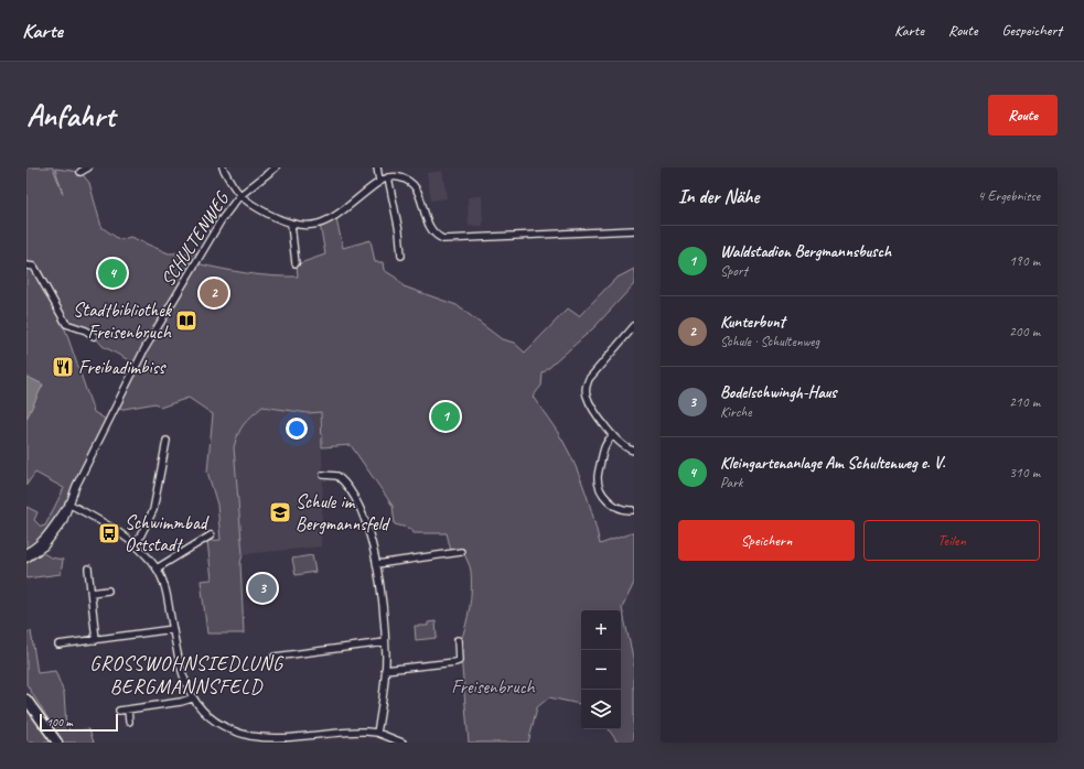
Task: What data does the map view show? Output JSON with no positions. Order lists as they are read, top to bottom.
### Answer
{
  "streets": {
    "street": ["SCHULTENWEG"]
  },
  "districts": ["GROSSWOHNSIEDLUNG BERGMANNSFELD"],
  "parks": ["Freisenbruch"],
  "places": {
    "library": ["Stadtbibliothek Freisenbruch"],
    "restaurant": ["Freibadimbiss"],
    "school or university": ["Schule im Bergmannsfeld"],
    "bus stop": ["Schwimmbad Oststadt"]
  },
  "scale_bar": "100 m",
  "page": {
    "header": "Karte",
    "nav": ["Karte", "Route", "Gespeichert"],
    "buttons": [
      "Route",
      ["Speichern", "Teilen"]
    ],
    "title": "Anfahrt",
    "heading": ["In der Nähe", "4 Ergebnisse"],
    "list": [
      {
        "mark": "1",
        "name": "Waldstadion Bergmannsbusch",
        "note": "Sport",
        "value": "190 m"
      },
      {
        "mark": "2",
        "name": "Kunterbunt",
        "note": "Schule · Schultenweg",
        "value": "200 m"
      },
      {
        "mark": "3",
        "name": "Bodelschwingh-Haus",
        "note": "Kirche",
        "value": "210 m"
      },
      {
        "mark": "4",
        "name": "Kleingartenanlage Am Schultenweg e. V.",
        "note": "Park",
        "value": "310 m"
      }
    ],
    "pins": [
      "4",
      "2",
      "1",
      "3"
    ],
    "map_buttons": ["+", "−"],
    "scale": "100 m"
  }
}
